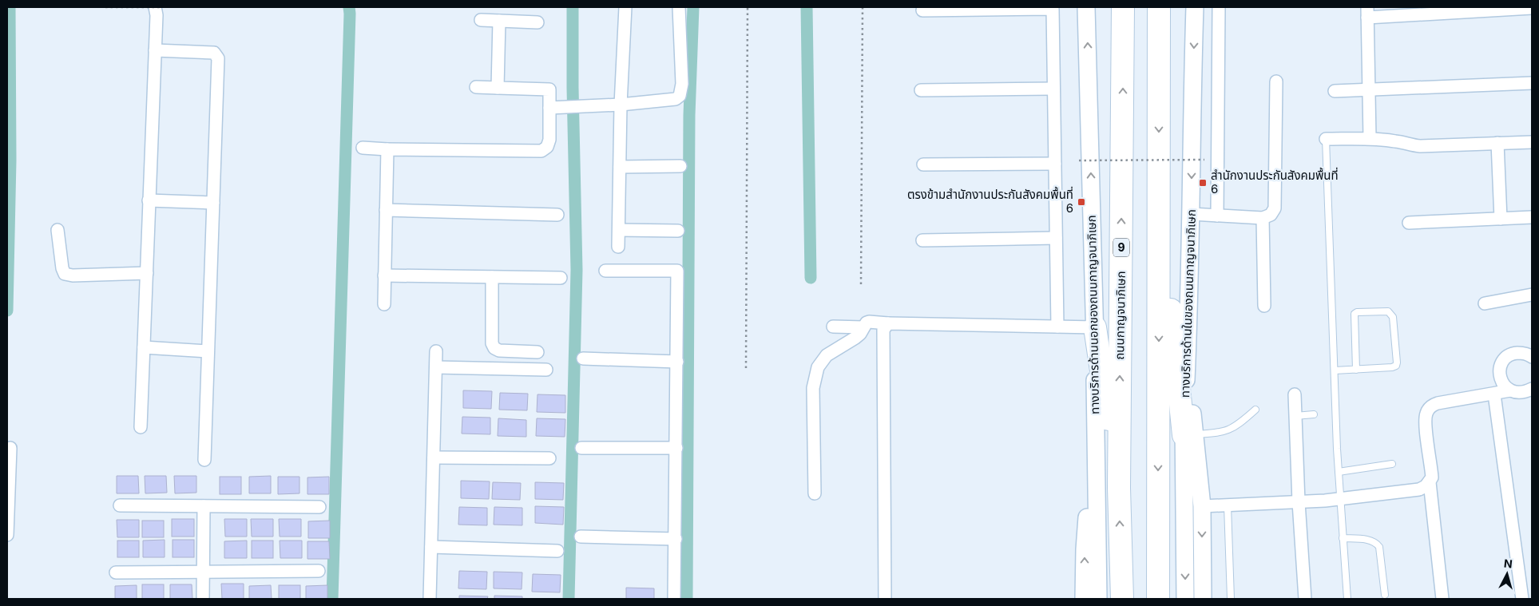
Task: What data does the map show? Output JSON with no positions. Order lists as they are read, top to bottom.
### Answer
{
  "streets": {
    "highway": ["9", "ถนนกาญจนาภิเษก"],
    "main road": ["ทางบริการด้านในของถนนกาญจนาภิเษก", "ทางบริการด้านนอกของถนนกาญจนาภิเษก"]
  },
  "one_way": ["ทางบริการด้านนอกของถนนกาญจนาภิเษก"],
  "places": {
    "transit": ["สำนักงานประกันสังคมพื้นที่ 6", "ตรงข้ามสำนักงานประกันสังคมพื้นที่ 6"]
  },
  "north": "top"
}
